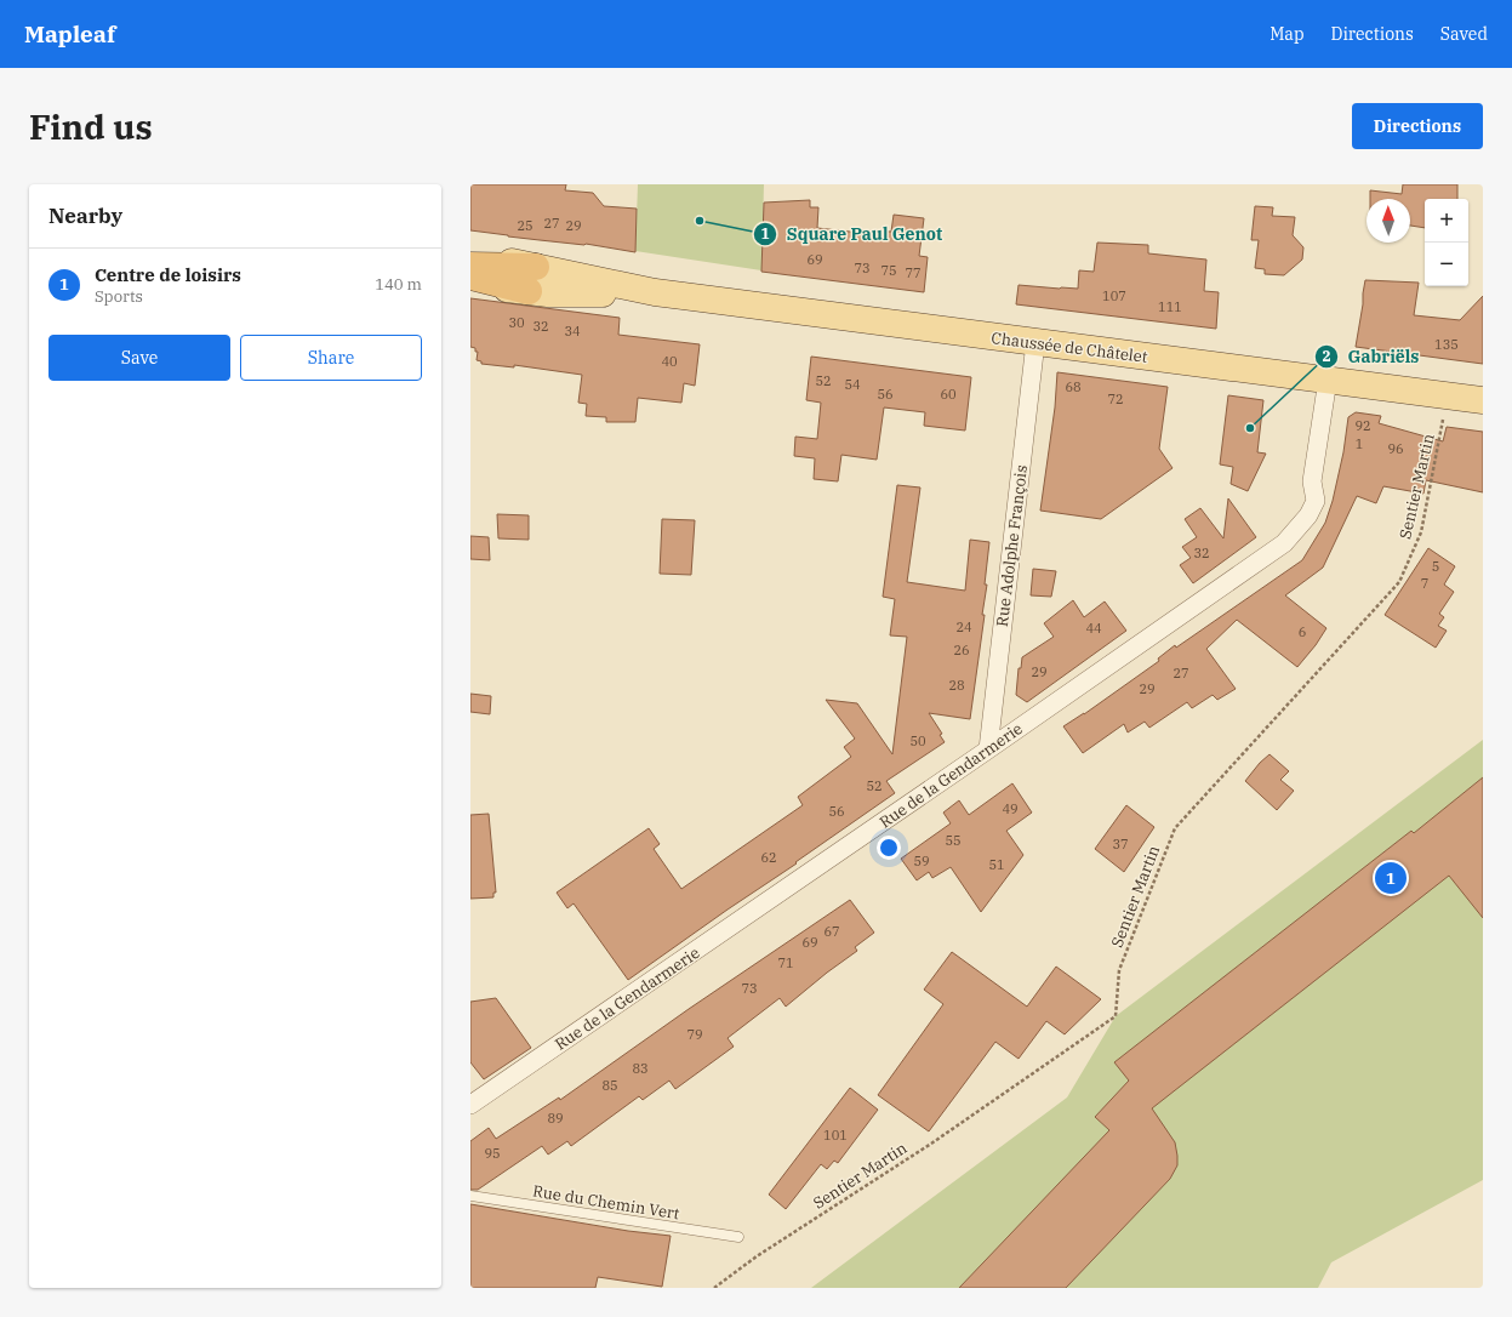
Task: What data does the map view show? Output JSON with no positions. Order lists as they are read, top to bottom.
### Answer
{
  "streets": {
    "highway": ["Chaussée de Châtelet"],
    "street": ["Rue Adolphe François", "Rue de la Gendarmerie"],
    "lane": ["Rue du Chemin Vert"],
    "path": ["Sentier Martin"]
  },
  "crossings": [
    ["Chaussée de Châtelet", "Sentier Martin"],
    ["Chaussée de Châtelet", "Rue Adolphe François"],
    ["Chaussée de Châtelet", "Rue de la Gendarmerie"],
    ["Rue Adolphe François", "Rue de la Gendarmerie"]
  ],
  "places": ["Square Paul Genot", "Gabriëls"],
  "house_numbers": [
    "27",
    "25",
    "29",
    "69",
    "73",
    "75",
    "77",
    "107",
    "111",
    "30",
    "32",
    "34",
    "135",
    "40",
    "52",
    "54",
    "68",
    "56",
    "60",
    "72",
    "92",
    "1",
    "96",
    "32",
    "5",
    "7",
    "24",
    "44",
    "6",
    "26",
    "29",
    "27",
    "28",
    "29",
    "50",
    "52",
    "49",
    "56",
    "55",
    "37",
    "62",
    "59",
    "51",
    "67",
    "69",
    "71",
    "73",
    "79",
    "83",
    "85",
    "89",
    "101",
    "95"
  ],
  "north": "top",
  "page": {
    "header": "Mapleaf",
    "nav": ["Map", "Directions", "Saved"],
    "buttons": [
      "Directions",
      ["Save", "Share"]
    ],
    "title": "Find us",
    "heading": "Nearby",
    "map_buttons": ["+", "−"],
    "list": [
      {
        "mark": "1",
        "name": "Centre de loisirs",
        "note": "Sports",
        "value": "140 m"
      }
    ],
    "pins": "1"
  }
}
